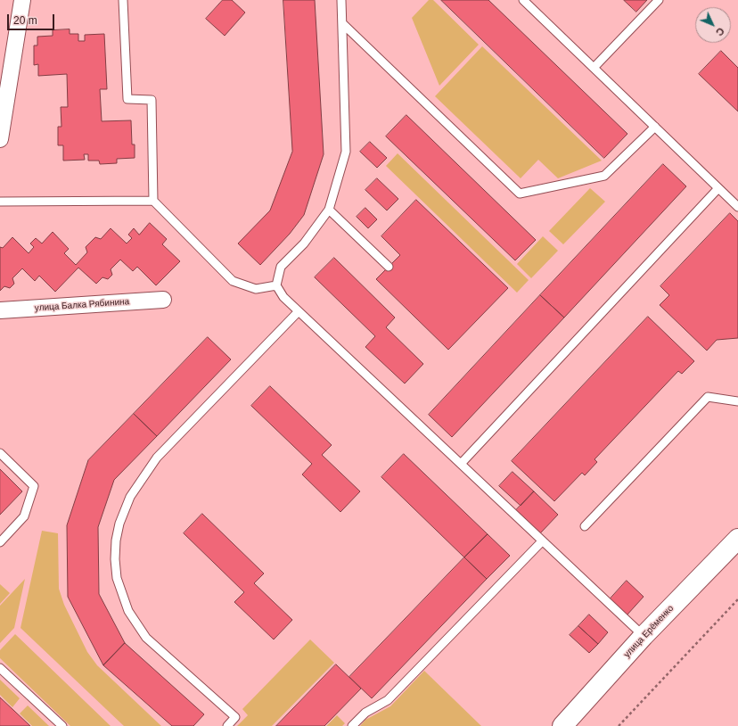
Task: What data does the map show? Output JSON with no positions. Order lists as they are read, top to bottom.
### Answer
{
  "streets": {
    "main road": ["улица Ерёменко"],
    "street": ["улица Балка Рябинина"]
  },
  "scale_bar": "20 m",
  "north": "bottom right"
}
